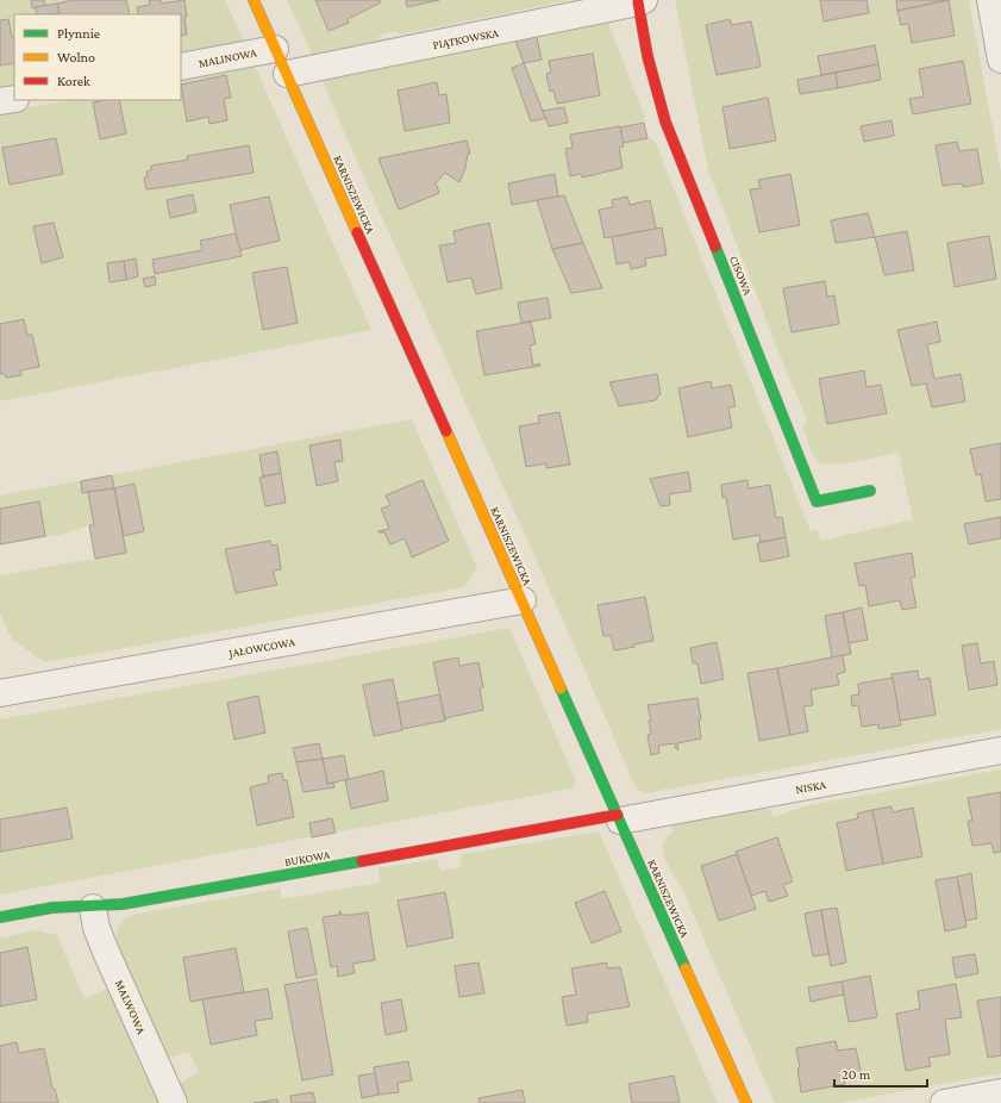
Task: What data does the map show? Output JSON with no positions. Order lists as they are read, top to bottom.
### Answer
{
  "streets": {
    "street": [
      "PIĄTKOWSKA",
      "MALINOWA",
      "KARNISZEWICKA",
      "CISOWA",
      "JAŁOWCOWA",
      "NISKA",
      "BUKOWA",
      "MALWOWA"
    ]
  },
  "crossings": [
    ["PIĄTKOWSKA", "KARNISZEWICKA"],
    ["PIĄTKOWSKA", "CISOWA"],
    ["MALINOWA", "KARNISZEWICKA"],
    ["KARNISZEWICKA", "JAŁOWCOWA"],
    ["KARNISZEWICKA", "NISKA"],
    ["KARNISZEWICKA", "BUKOWA"],
    ["NISKA", "BUKOWA"],
    ["BUKOWA", "MALWOWA"]
  ],
  "legend": ["Płynnie", "Wolno", "Korek"],
  "scale_bar": "20 m"
}
